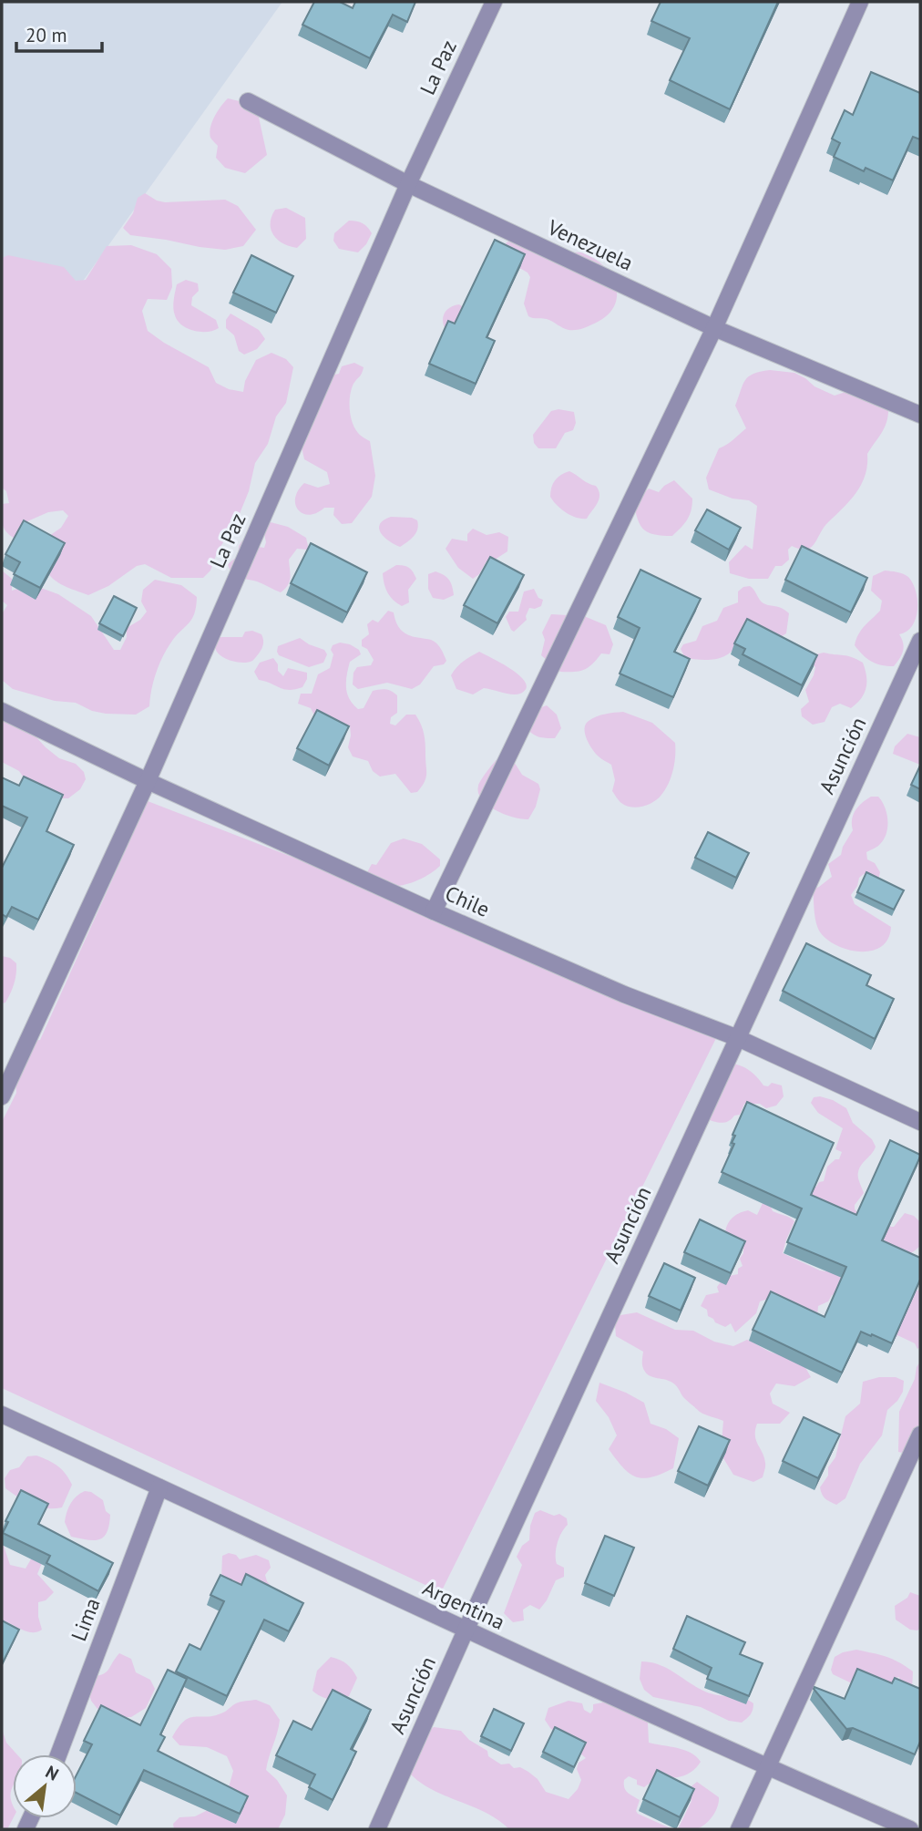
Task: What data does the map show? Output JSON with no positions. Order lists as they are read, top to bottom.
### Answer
{
  "streets": {
    "street": [
      "La Paz",
      "Venezuela",
      "Asunción",
      "Chile",
      "Argentina",
      "Lima"
    ]
  },
  "crossings": [
    ["La Paz", "Venezuela"],
    ["La Paz", "Chile"],
    ["Asunción", "Chile"],
    ["Asunción", "Argentina"],
    ["Argentina", "Lima"]
  ],
  "scale_bar": "20 m",
  "north": "top right"
}
